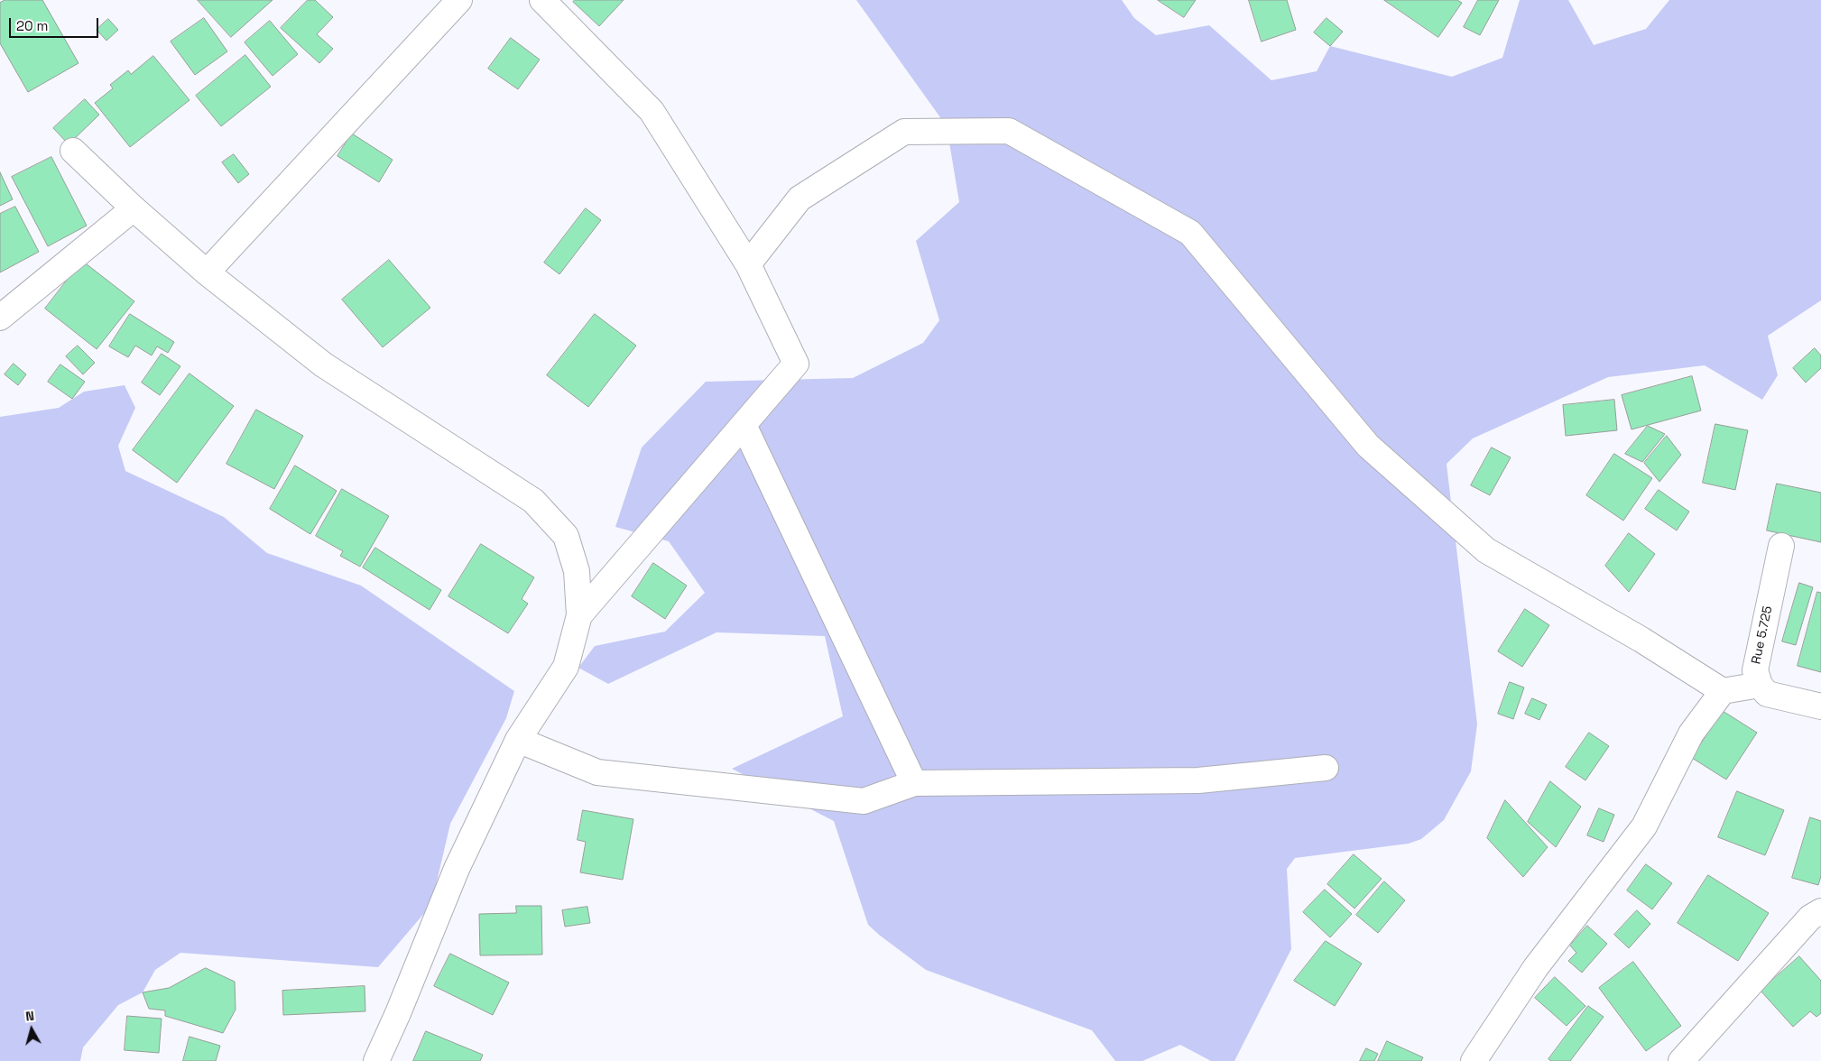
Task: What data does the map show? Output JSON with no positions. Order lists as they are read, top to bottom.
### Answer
{
  "streets": {
    "street": ["Rue 5.725"]
  },
  "scale_bar": "20 m",
  "north": "top"
}
